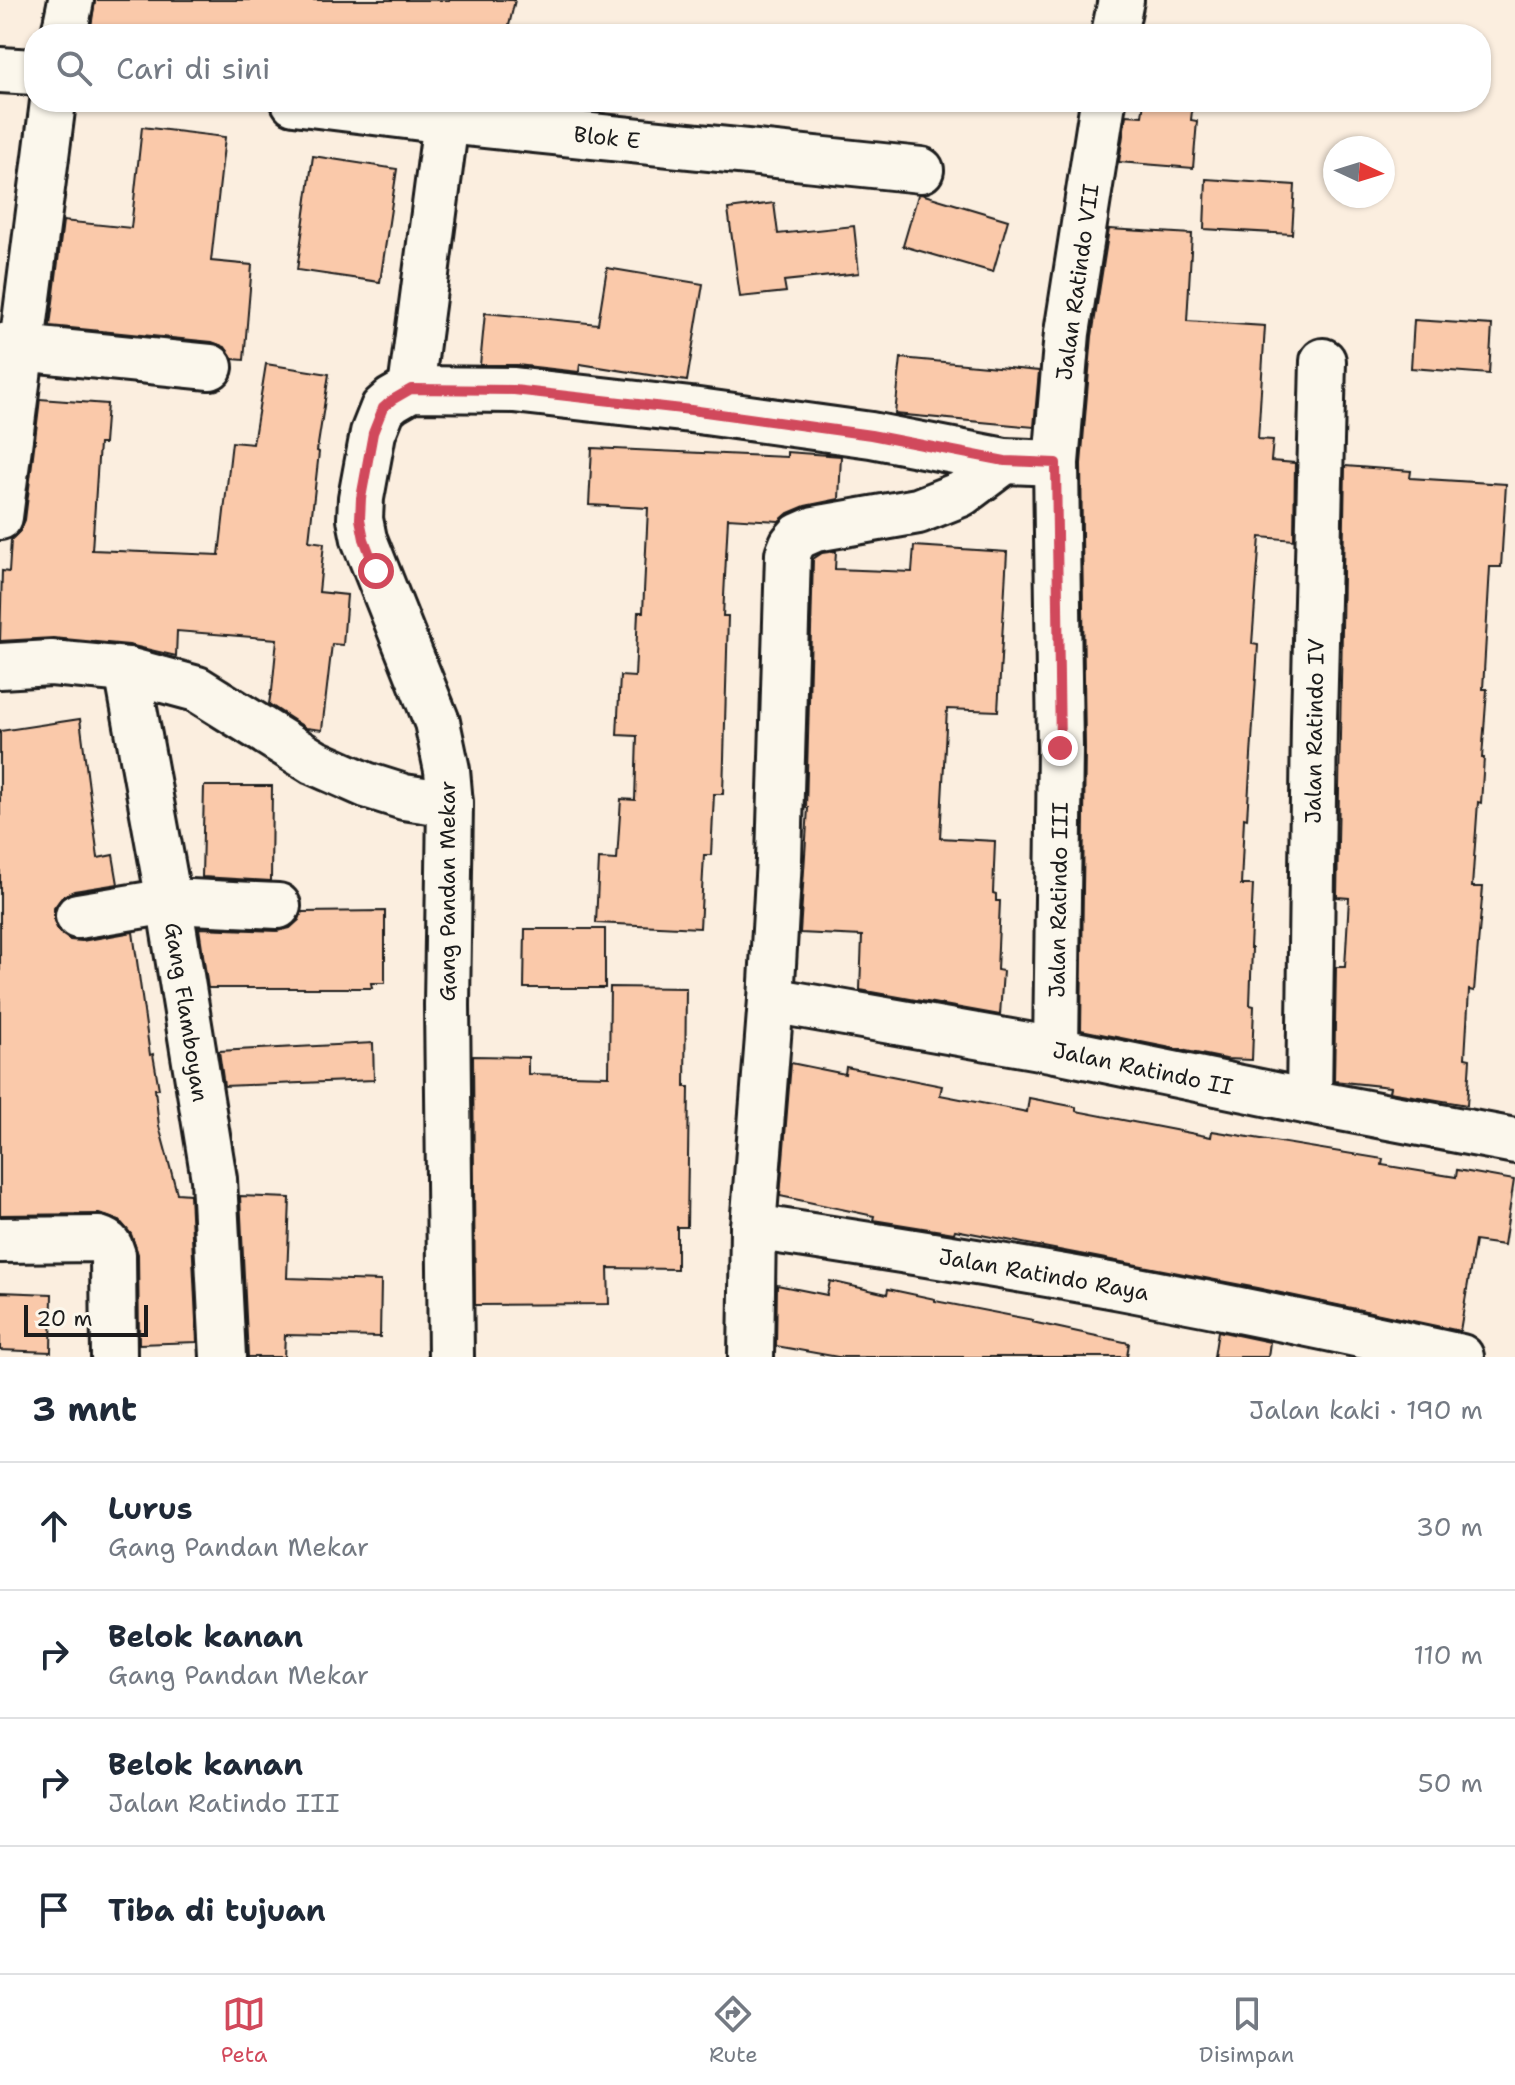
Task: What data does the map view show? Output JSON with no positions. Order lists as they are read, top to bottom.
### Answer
{
  "streets": {
    "street": [
      "Blok E",
      "Jalan Ratindo VII",
      "Jalan Ratindo IV",
      "Gang Pandan Mekar",
      "Jalan Ratindo III",
      "Gang Flamboyan",
      "Jalan Ratindo II",
      "Jalan Ratindo Raya"
    ]
  },
  "crossings": [
    ["Jalan Ratindo VII", "Jalan Ratindo III"],
    ["Jalan Ratindo IV", "Jalan Ratindo II"],
    ["Jalan Ratindo III", "Jalan Ratindo II"]
  ],
  "scale_bar": "20 m",
  "north": "right",
  "page": {
    "search": "Cari di sini",
    "scale": "20 m",
    "heading": ["3 mnt", "Jalan kaki · 190 m"],
    "list": [
      ["Lurus", "Gang Pandan Mekar", "30 m"],
      ["Belok kanan", "Gang Pandan Mekar", "110 m"],
      ["Belok kanan", "Jalan Ratindo III", "50 m"],
      "Tiba di tujuan"
    ],
    "nav": ["Peta", "Rute", "Disimpan"]
  }
}
